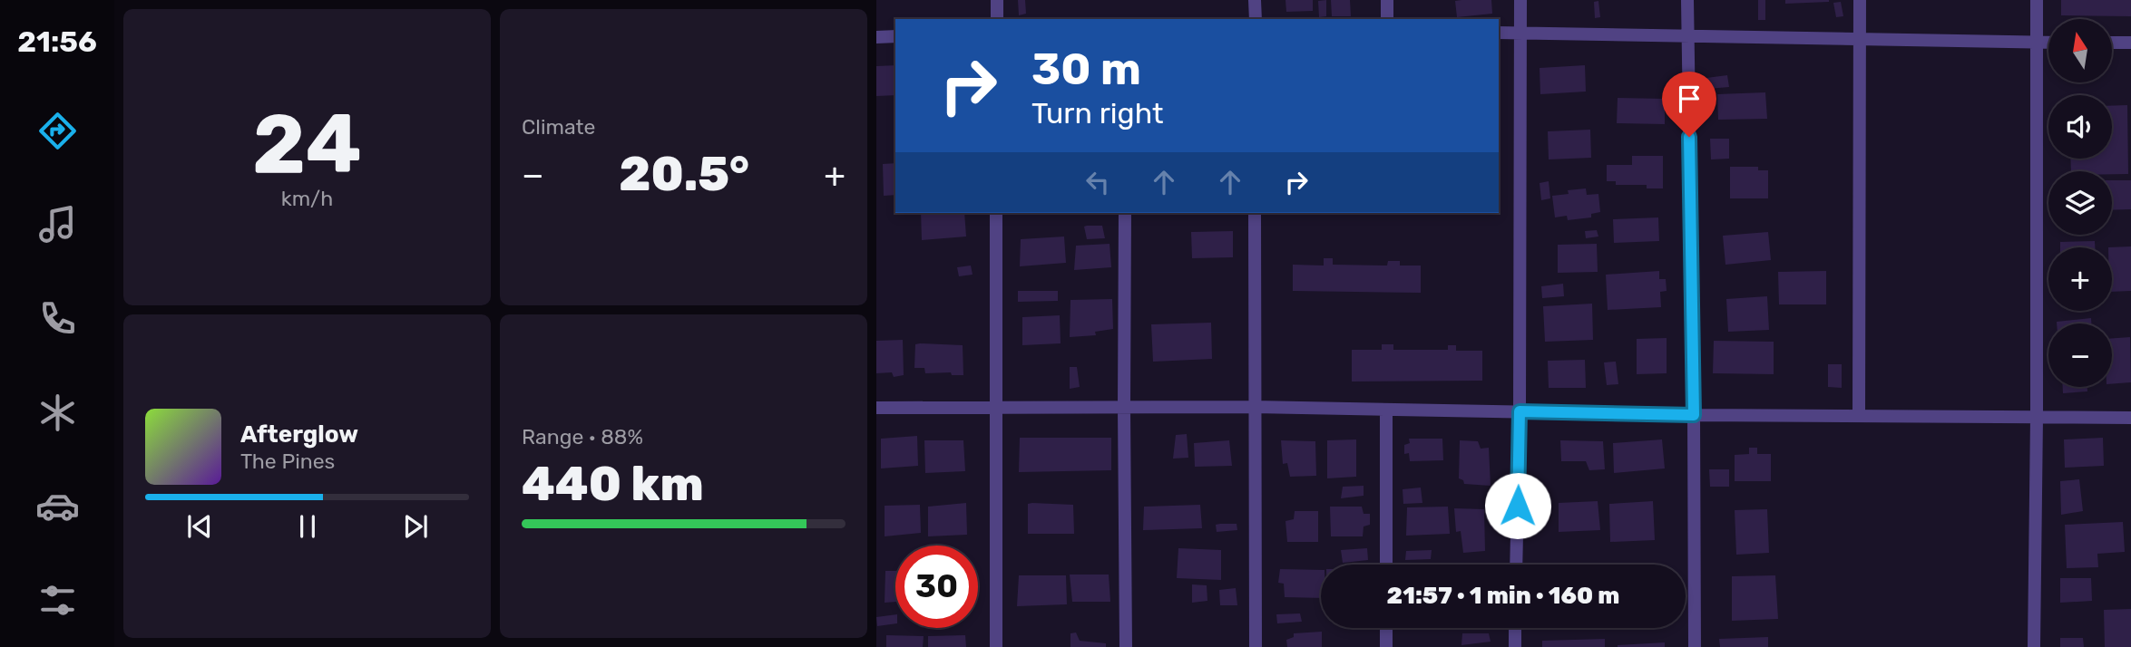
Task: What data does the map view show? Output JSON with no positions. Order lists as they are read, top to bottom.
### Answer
{
  "north": "top",
  "page": {
    "tabs": "21:56",
    "tile": [
      ["24", "km/h"],
      "Climate",
      ["Range · 88%", "440 km"]
    ],
    "map_buttons": ["+", "−"],
    "turn": ["30 m", "Turn right"],
    "heat": ["−", "20.5°", "+"],
    "song": ["Afterglow", "The Pines"],
    "limit": "30",
    "trip": "21:57 · 1 min · 160 m"
  }
}
